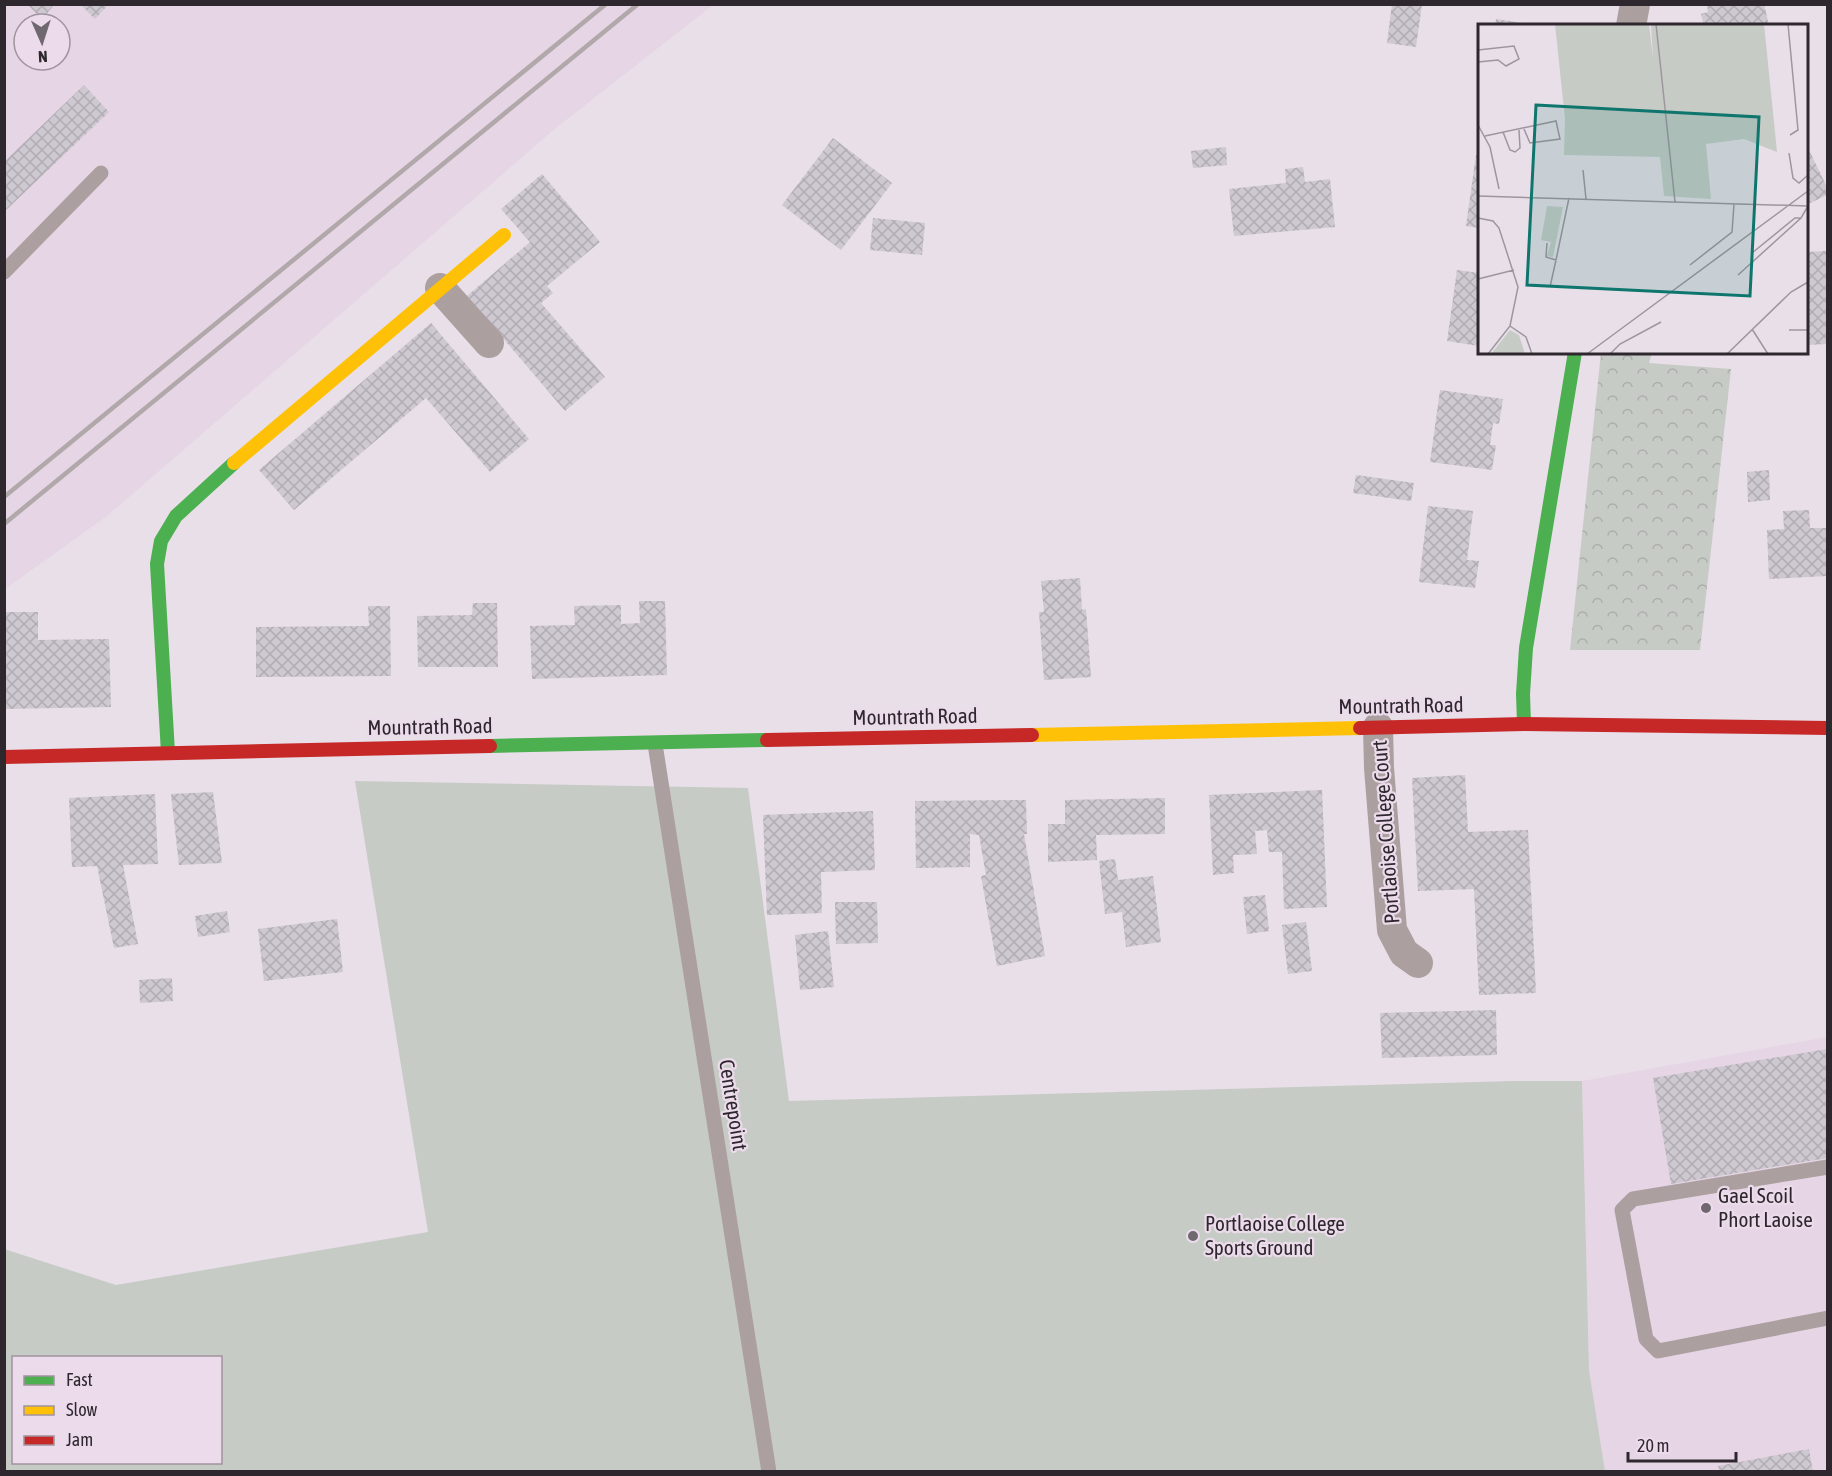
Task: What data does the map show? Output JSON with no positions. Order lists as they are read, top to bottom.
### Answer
{
  "streets": {
    "main road": ["Mountrath Road"],
    "street": ["Portlaoise College Court"],
    "lane": ["Centrepoint"]
  },
  "crossings": [
    ["Mountrath Road", "Portlaoise College Court"],
    ["Mountrath Road", "Centrepoint"]
  ],
  "places": ["Gael Scoil Phort Laoise", "Portlaoise College Sports Ground"],
  "legend": ["Fast", "Slow", "Jam"],
  "scale_bar": "20 m",
  "north": "bottom"
}
